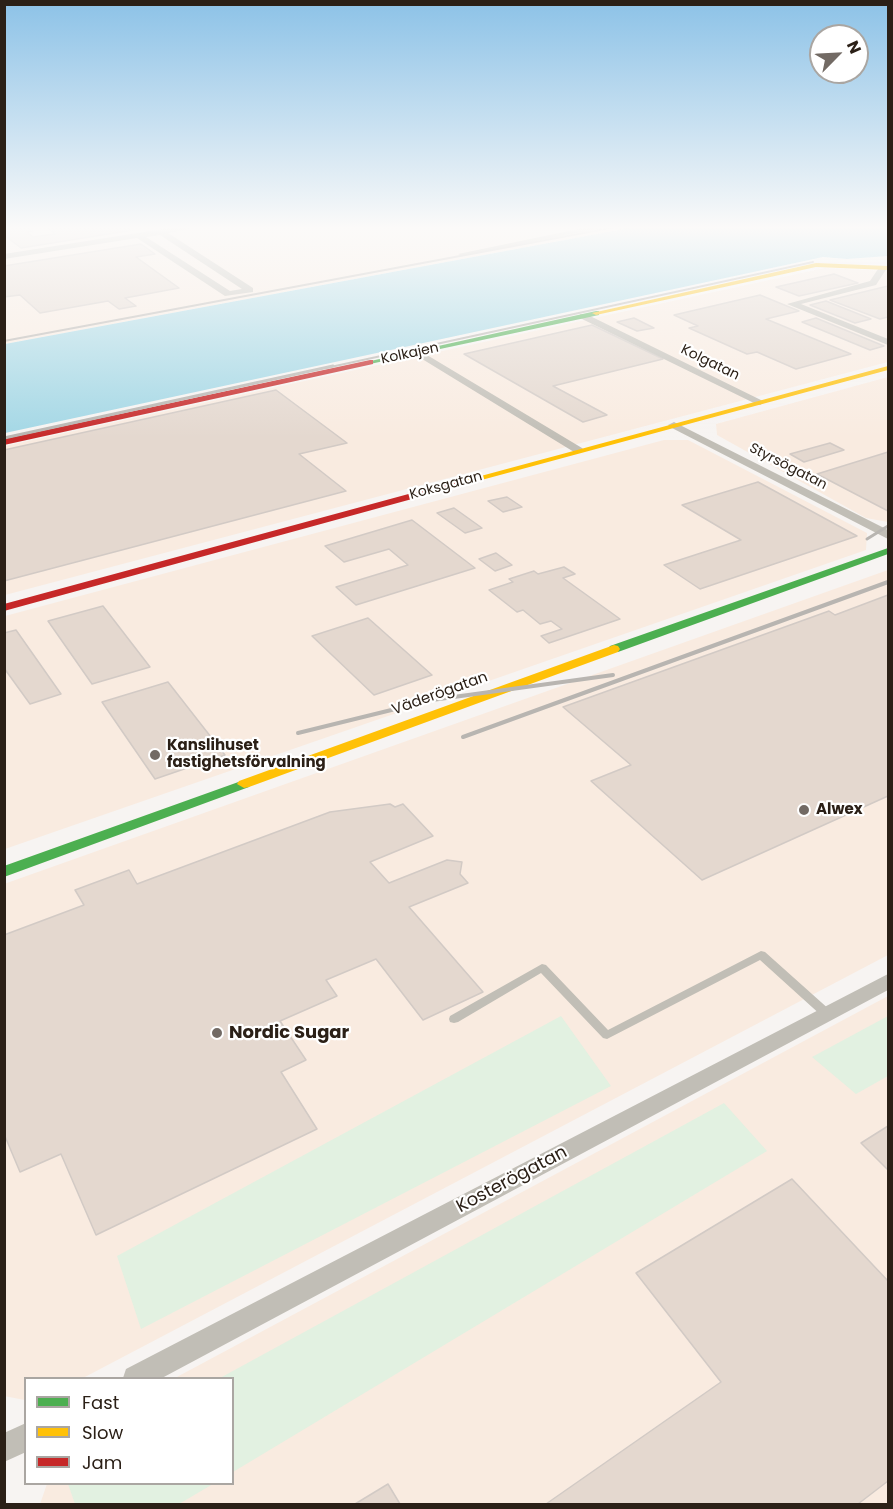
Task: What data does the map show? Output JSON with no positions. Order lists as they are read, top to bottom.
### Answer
{
  "streets": {
    "street": [
      "Kolkajen",
      "Kolgatan",
      "Styrsögatan",
      "Koksgatan",
      "Väderögatan",
      "Kosterögatan"
    ]
  },
  "crossings": [
    ["Kolkajen", "Kolgatan"],
    ["Kolgatan", "Koksgatan"],
    ["Styrsögatan", "Koksgatan"]
  ],
  "places": ["Kanslihuset fastighetsförvalning", "Alwex", "Nordic Sugar"],
  "legend": ["Fast", "Slow", "Jam"],
  "north": "top right"
}
